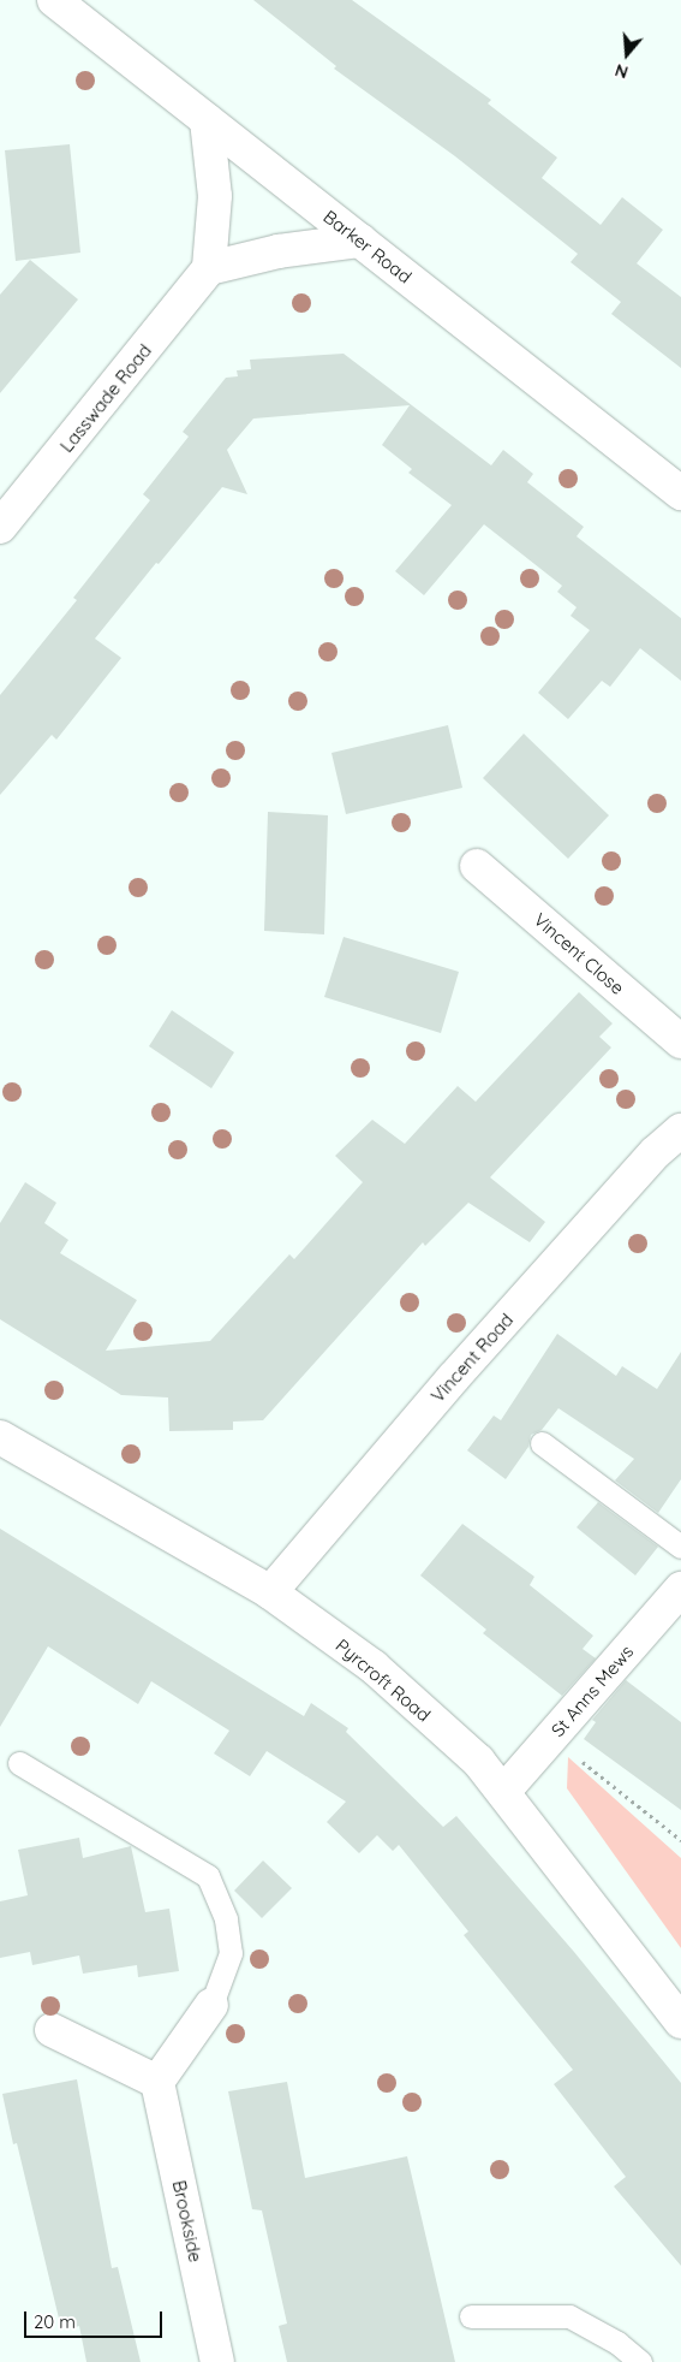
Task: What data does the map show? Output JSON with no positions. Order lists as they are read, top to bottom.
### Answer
{
  "streets": {
    "street": [
      "Barker Road",
      "Lasswade Road",
      "Vincent Close",
      "Vincent Road",
      "Pyrcroft Road",
      "St Anns Mews",
      "Brookside"
    ]
  },
  "crossings": [
    ["Vincent Road", "Pyrcroft Road"],
    ["Pyrcroft Road", "St Anns Mews"]
  ],
  "scale_bar": "20 m",
  "north": "bottom"
}
